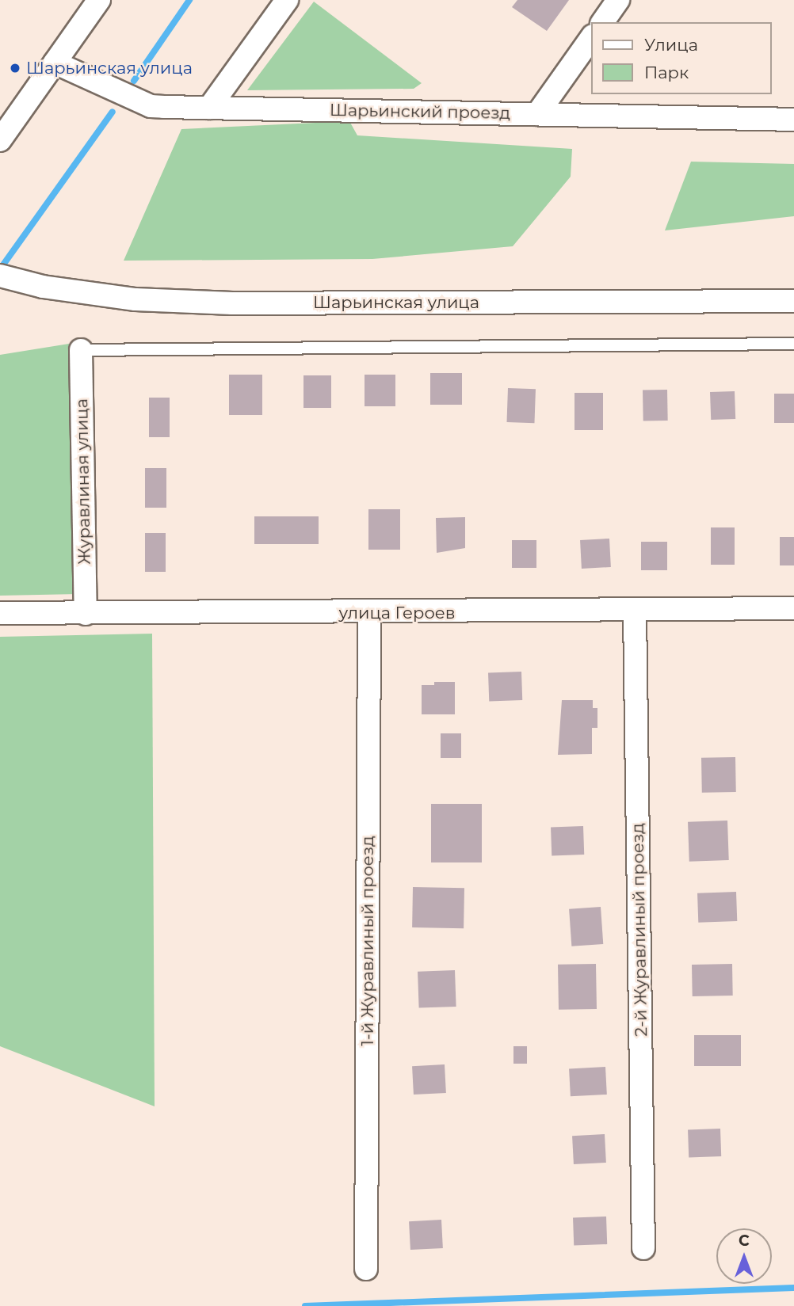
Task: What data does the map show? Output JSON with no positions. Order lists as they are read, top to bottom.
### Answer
{
  "streets": {
    "street": [
      "Шарьинский проезд",
      "Шарьинская улица",
      "Журавлиная улица",
      "улица Героев",
      "2-й Журавлиный проезд",
      "1-й Журавлиный проезд"
    ]
  },
  "crossings": [
    ["Журавлиная улица", "улица Героев"],
    ["улица Героев", "2-й Журавлиный проезд"],
    ["улица Героев", "1-й Журавлиный проезд"]
  ],
  "places": ["Шарьинская улица"],
  "legend": ["Улица", "Парк"],
  "north": "top"
}
